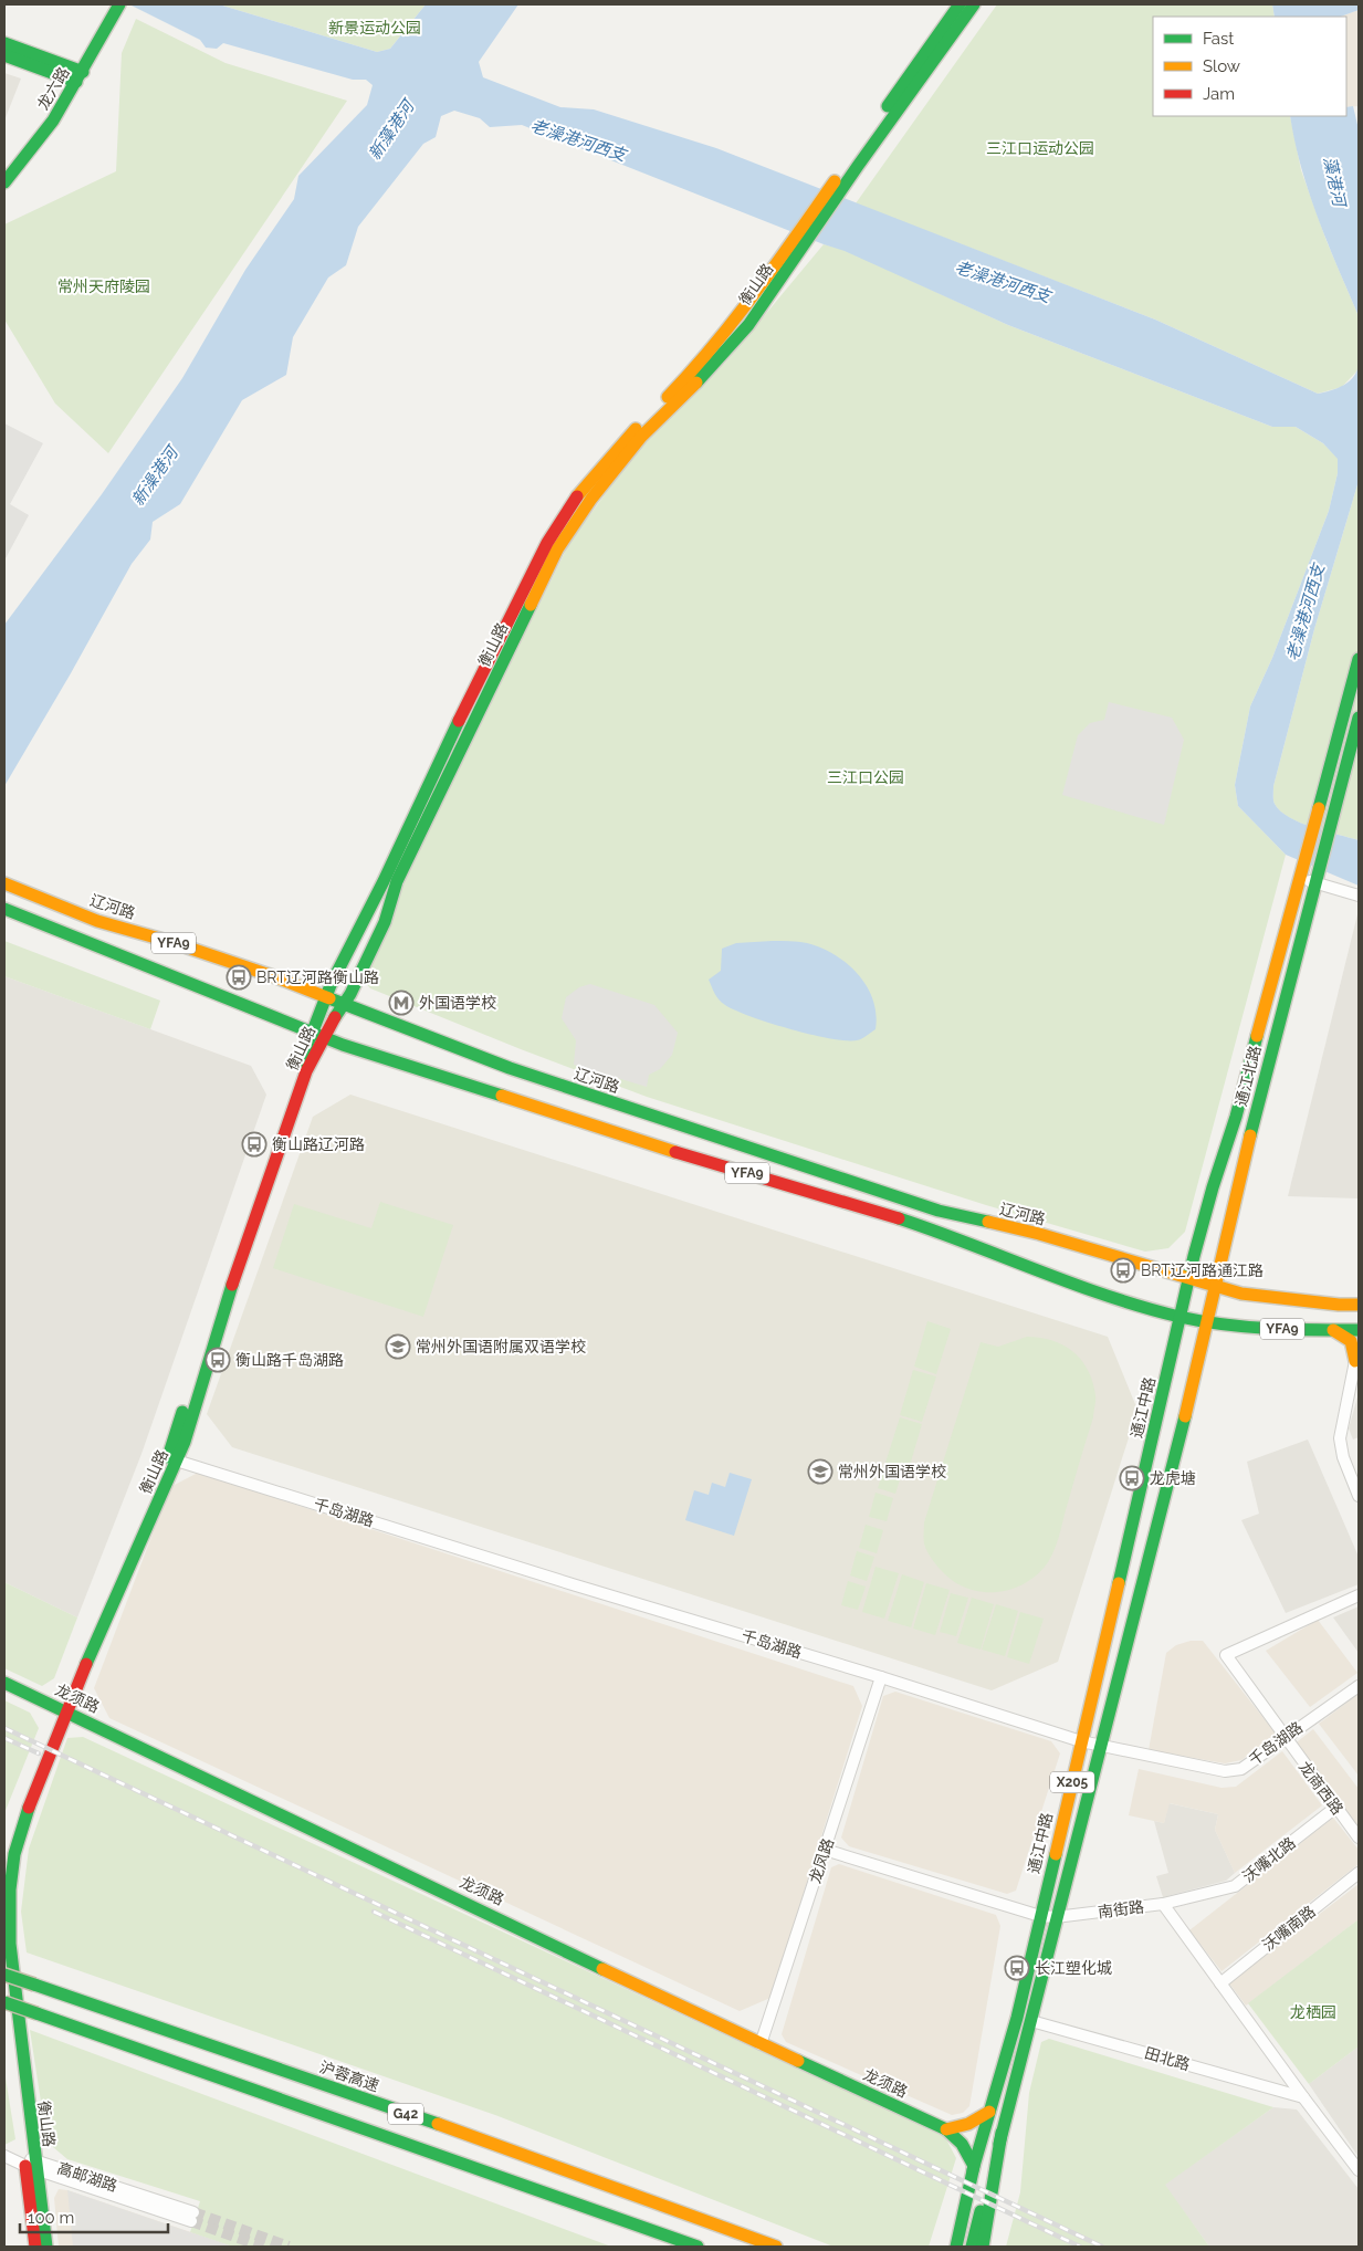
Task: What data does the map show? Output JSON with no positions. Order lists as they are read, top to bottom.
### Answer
{
  "streets": {
    "main road": [
      "龙六路",
      "衡山路",
      "辽河路",
      "YFA9",
      "通江北路",
      "通江中路",
      "龙须路",
      "X205",
      "沪蓉高速",
      "G42"
    ],
    "street": [
      "千岛湖路",
      "龙商西路",
      "沃嘴北路",
      "龙凤路",
      "南街路",
      "沃嘴南路",
      "田北路",
      "高邮湖路"
    ]
  },
  "crossings": [
    ["衡山路", "辽河路"],
    ["衡山路", "YFA9"],
    ["衡山路", "千岛湖路"],
    ["衡山路", "龙须路"],
    ["衡山路", "高邮湖路"],
    ["辽河路", "YFA9"],
    ["辽河路", "通江北路"],
    ["YFA9", "通江北路"],
    ["YFA9", "通江中路"],
    ["YFA9", "X205"],
    ["通江北路", "通江中路"],
    ["通江北路", "X205"],
    ["通江中路", "千岛湖路"],
    ["通江中路", "南街路"],
    ["千岛湖路", "X205"],
    ["千岛湖路", "龙商西路"],
    ["千岛湖路", "龙凤路"],
    ["龙须路", "龙凤路"],
    ["X205", "南街路"],
    ["X205", "田北路"],
    ["龙商西路", "沃嘴北路"],
    ["沃嘴北路", "南街路"],
    ["龙凤路", "南街路"],
    ["南街路", "沃嘴南路"],
    ["南街路", "田北路"]
  ],
  "water": [
    "新藻港河",
    "老澡港河西支",
    "藻港河",
    "新澡港河"
  ],
  "parks": [
    "新景运动公园",
    "三江口运动公园",
    "常州天府陵园",
    "三江口公园",
    "龙栖园"
  ],
  "places": {
    "bus stop": [
      "BRT辽河路衡山路",
      "衡山路辽河路",
      "BRT辽河路通江路",
      "衡山路千岛湖路",
      "龙虎塘",
      "长江塑化城"
    ],
    "metro station": ["外国语学校"],
    "school or university": ["常州外国语附属双语学校", "常州外国语学校"]
  },
  "legend": ["Fast", "Slow", "Jam"],
  "scale_bar": "100 m"
}
